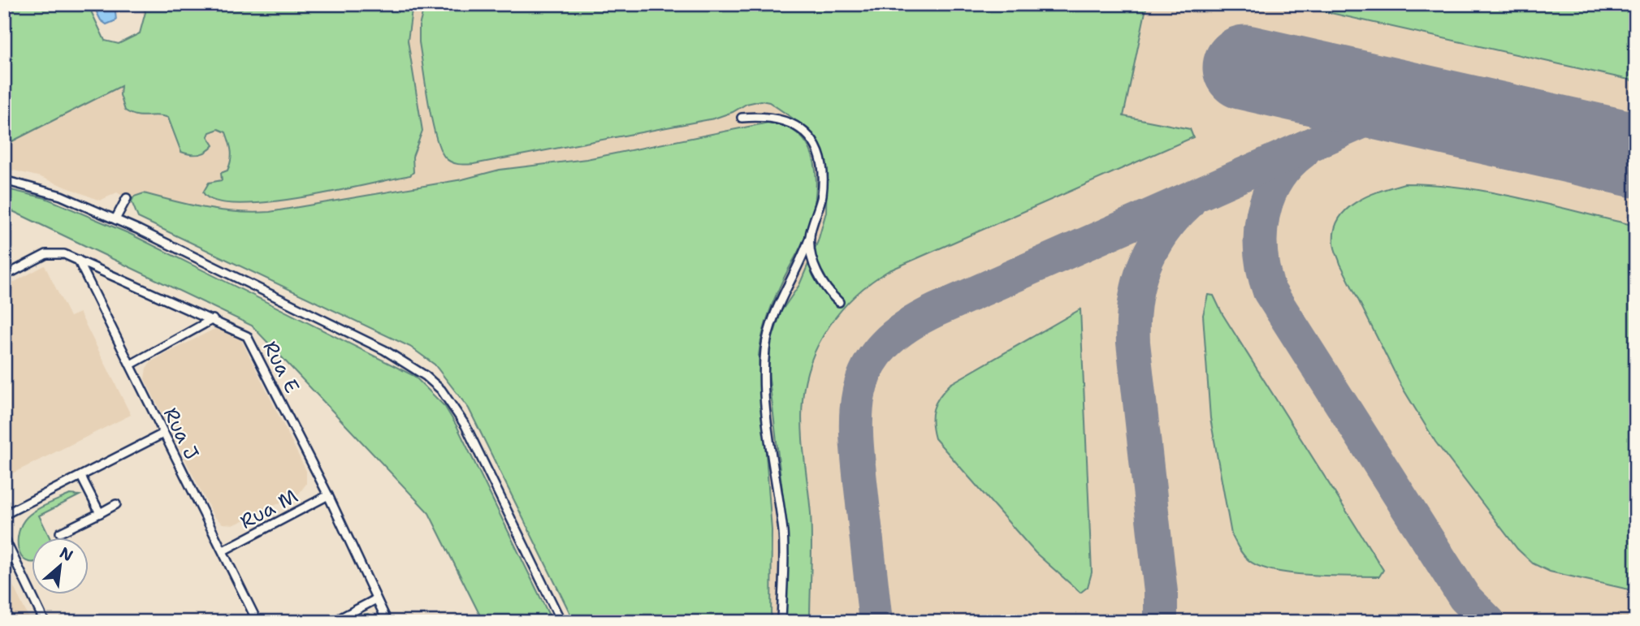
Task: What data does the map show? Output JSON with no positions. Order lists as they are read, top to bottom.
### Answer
{
  "streets": {
    "lane": ["Rua E", "Rua J", "Rua M"]
  },
  "crossings": [
    ["Rua E", "Rua J"],
    ["Rua E", "Rua M"],
    ["Rua J", "Rua M"]
  ],
  "north": "top right"
}
